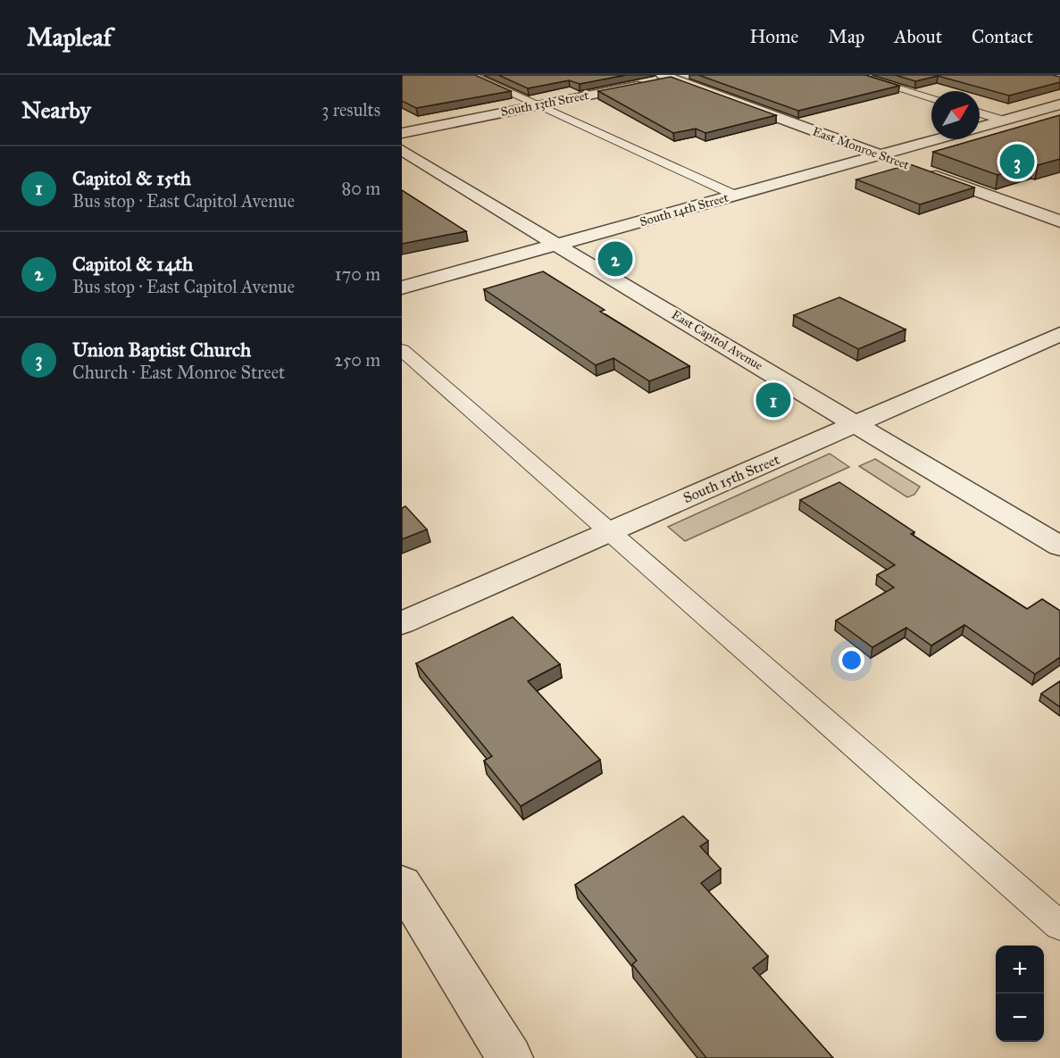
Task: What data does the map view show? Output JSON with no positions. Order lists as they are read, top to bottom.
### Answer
{
  "streets": {
    "street": [
      "South 13th Street",
      "East Monroe Street",
      "South 14th Street",
      "East Capitol Avenue",
      "South 15th Street"
    ]
  },
  "crossings": [
    ["South 13th Street", "East Monroe Street"],
    ["East Monroe Street", "South 14th Street"],
    ["South 14th Street", "East Capitol Avenue"],
    ["East Capitol Avenue", "South 15th Street"]
  ],
  "north": "top right",
  "page": {
    "header": "Mapleaf",
    "nav": [
      "Home",
      "Map",
      "About",
      "Contact"
    ],
    "heading": ["Nearby", "3 results"],
    "pins": ["3", "2", "1"],
    "list": [
      {
        "mark": "1",
        "name": "Capitol & 15th",
        "note": "Bus stop · East Capitol Avenue",
        "value": "80 m"
      },
      {
        "mark": "2",
        "name": "Capitol & 14th",
        "note": "Bus stop · East Capitol Avenue",
        "value": "170 m"
      },
      {
        "mark": "3",
        "name": "Union Baptist Church",
        "note": "Church · East Monroe Street",
        "value": "250 m"
      }
    ],
    "map_buttons": ["+", "−"]
  }
}
